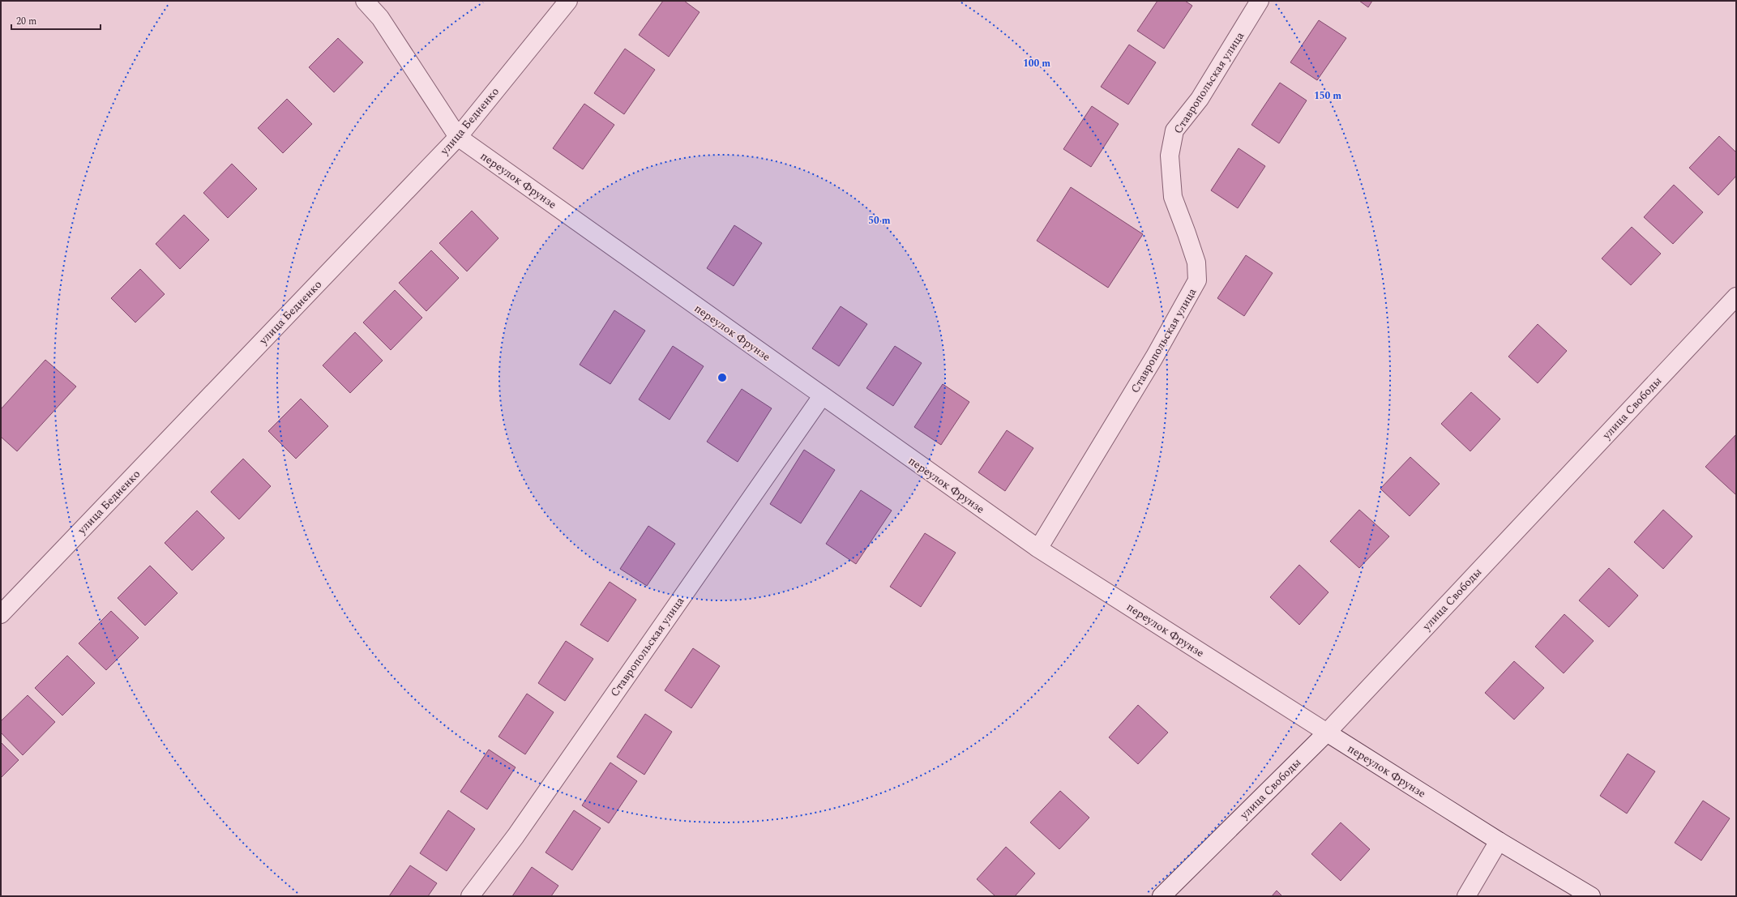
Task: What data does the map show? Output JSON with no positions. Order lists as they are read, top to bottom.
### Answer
{
  "streets": {
    "street": [
      "Ставропольская улица",
      "улица Бедненко",
      "переулок Фрунзе",
      "улица Свободы"
    ]
  },
  "crossings": [
    ["Ставропольская улица", "переулок Фрунзе"],
    ["улица Бедненко", "переулок Фрунзе"],
    ["переулок Фрунзе", "улица Свободы"]
  ],
  "scale_bar": "20 m",
  "rings": ["100 m", "150 m", "50 m"]
}
